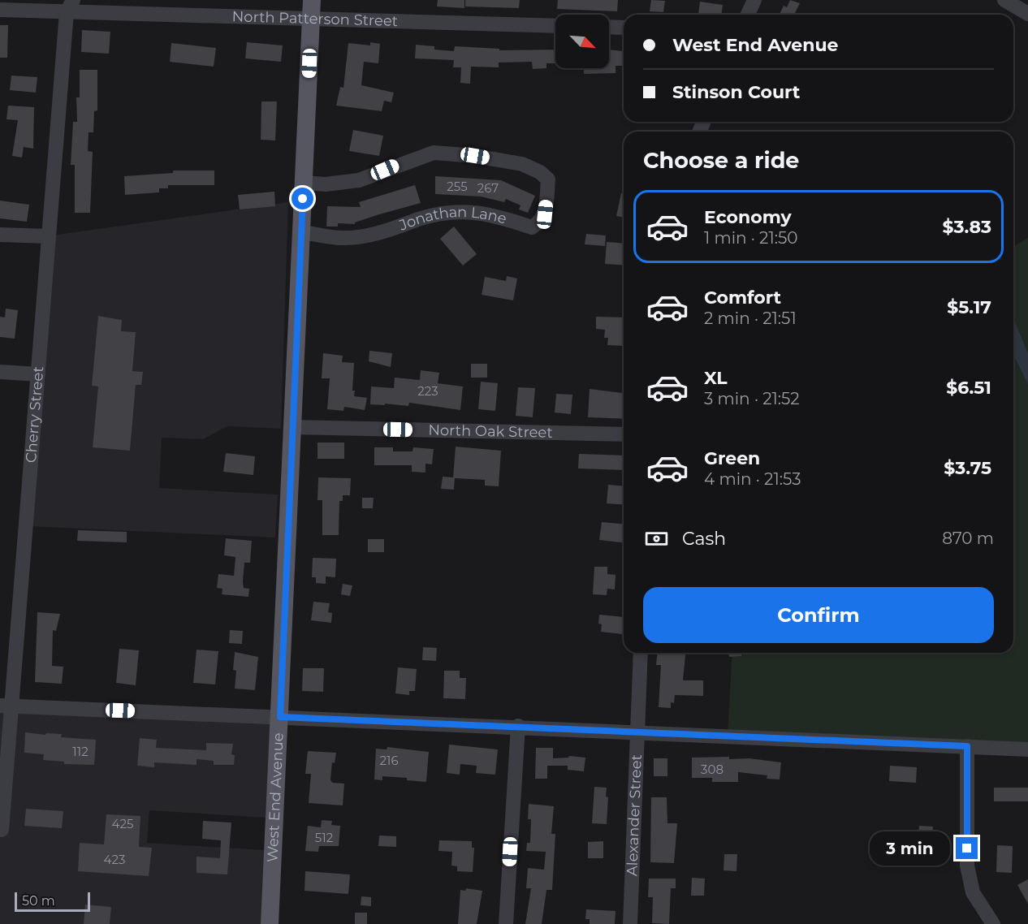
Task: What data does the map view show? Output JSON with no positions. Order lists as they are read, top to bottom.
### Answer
{
  "streets": {
    "main road": ["West End Avenue"],
    "street": [
      "North Patterson Street",
      "Jonathan Lane",
      "Cherry Street",
      "North Oak Street",
      "Alexander Street"
    ]
  },
  "crossings": [
    ["North Patterson Street", "Cherry Street"],
    ["North Patterson Street", "West End Avenue"],
    ["Jonathan Lane", "West End Avenue"],
    ["North Oak Street", "West End Avenue"]
  ],
  "house_numbers": [
    "255",
    "267",
    "223",
    "112",
    "216",
    "308",
    "425",
    "512",
    "423"
  ],
  "scale_bar": "50 m",
  "north": "bottom right",
  "page": {
    "banner": ["West End Avenue", "Stinson Court"],
    "heading": "Choose a ride",
    "list": [
      {
        "name": "Economy",
        "note": "1 min · 21:50",
        "value": "$3.83"
      },
      {
        "name": "Comfort",
        "note": "2 min · 21:51",
        "value": "$5.17"
      },
      {
        "name": "XL",
        "note": "3 min · 21:52",
        "value": "$6.51"
      },
      {
        "name": "Green",
        "note": "4 min · 21:53",
        "value": "$3.75"
      }
    ],
    "pay": ["Cash", "870 m"],
    "buttons": "Confirm",
    "bubble": "3 min",
    "scale": "50 m"
  }
}
